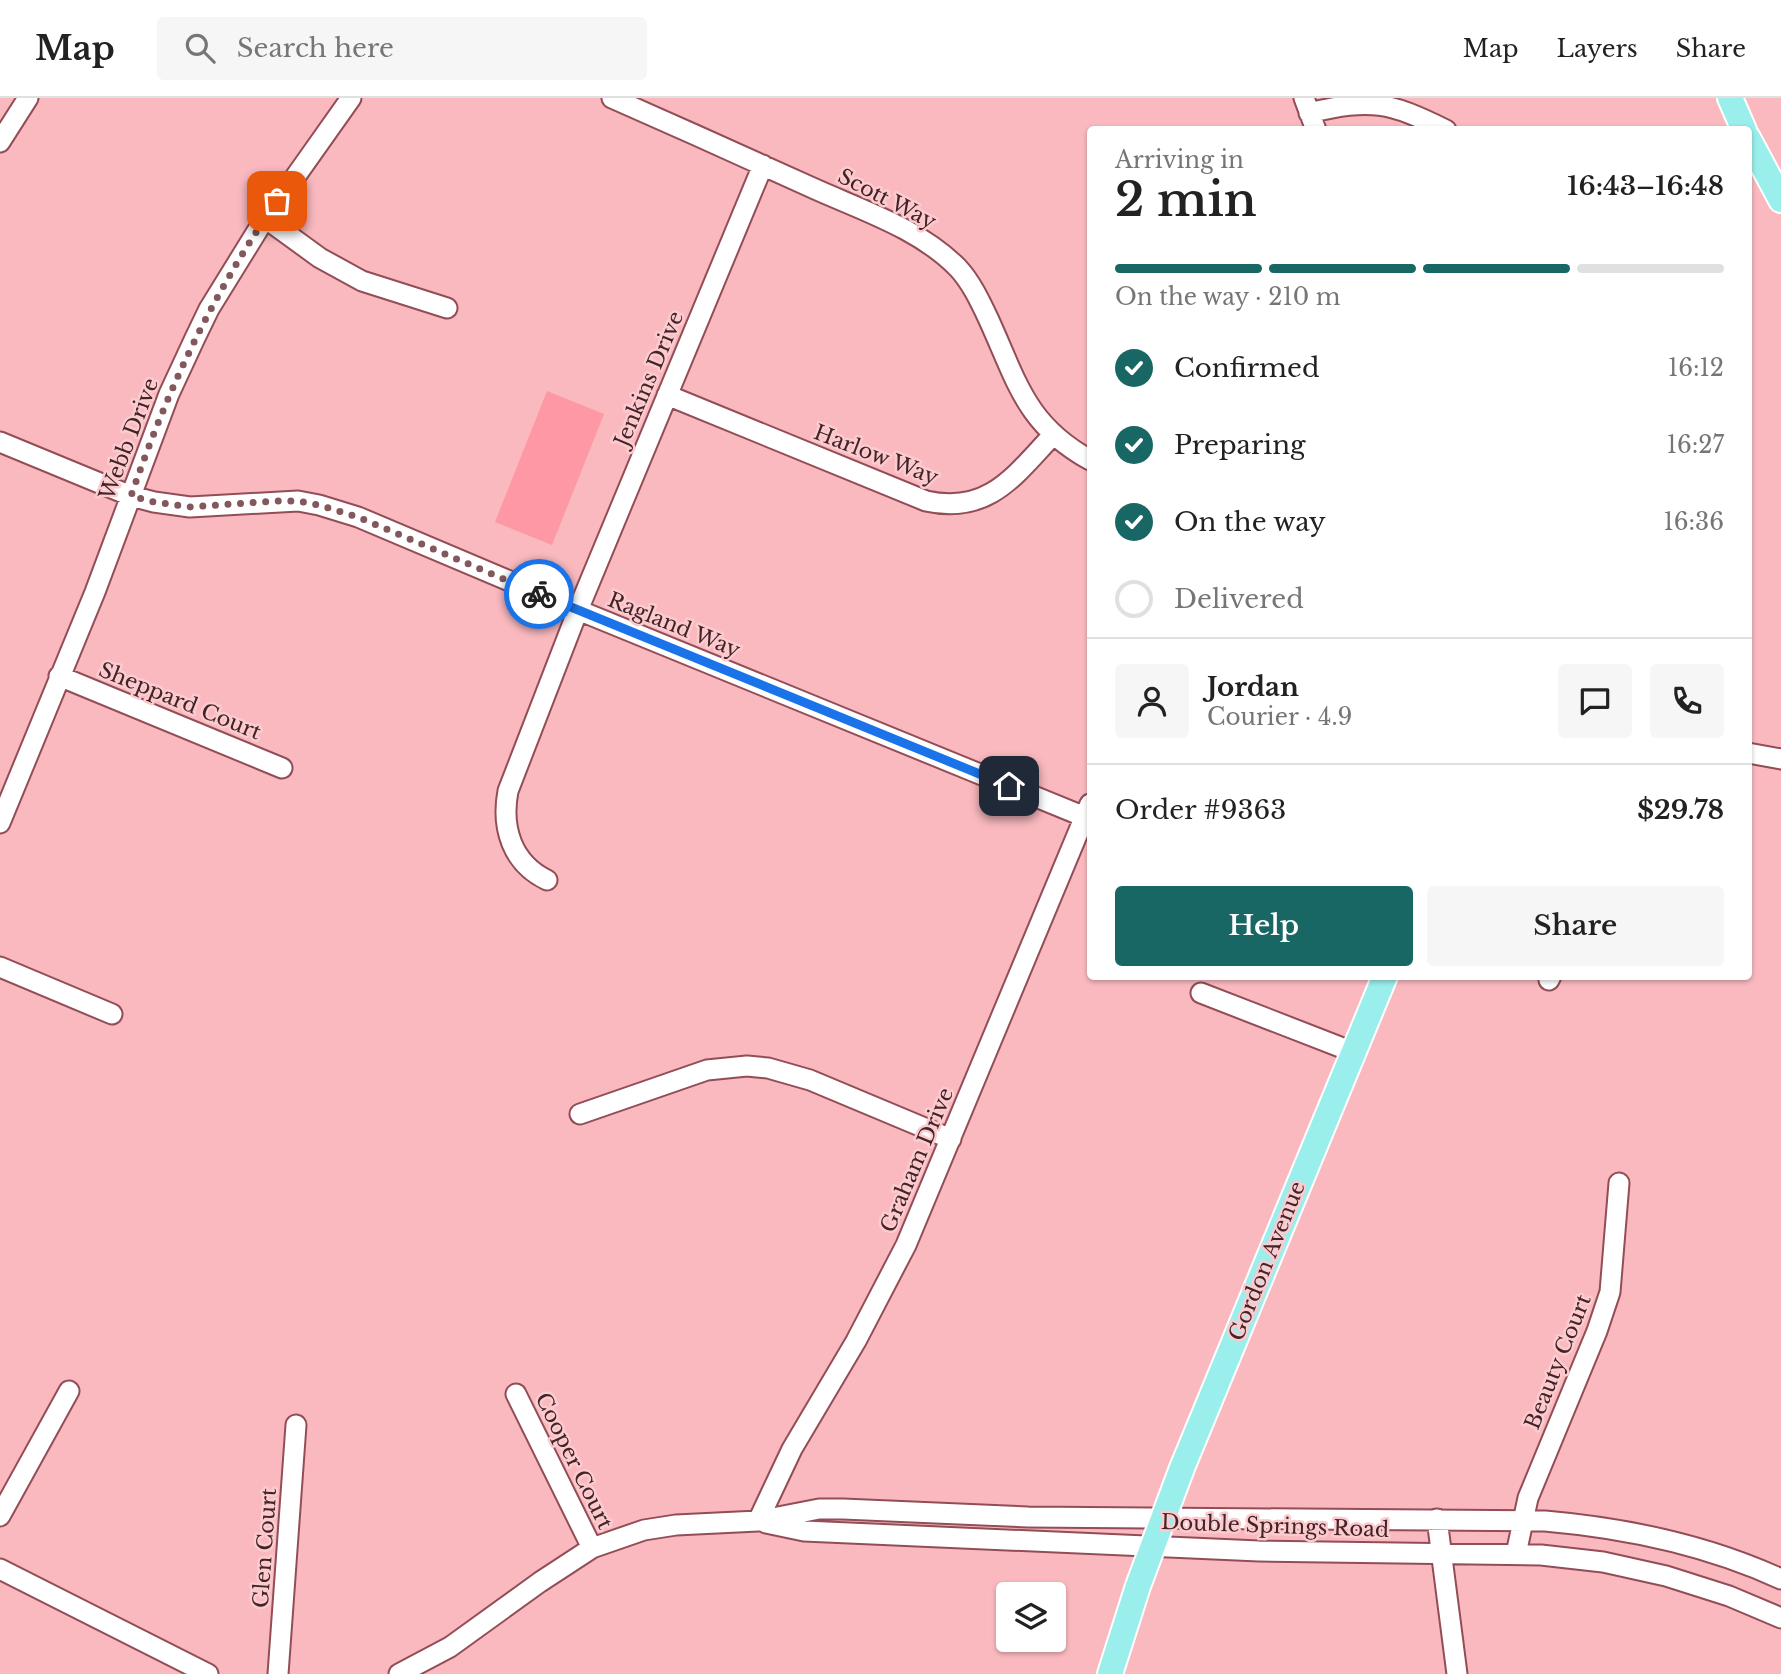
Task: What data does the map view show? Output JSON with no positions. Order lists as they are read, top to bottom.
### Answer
{
  "streets": {
    "main road": ["Gordon Avenue"],
    "street": [
      "Scott Way",
      "Jenkins Drive",
      "Webb Drive",
      "Harlow Way",
      "Ragland Way",
      "Sheppard Court",
      "Graham Drive",
      "Beauty Court",
      "Cooper Court",
      "Double Springs Road",
      "Glen Court"
    ]
  },
  "crossings": [
    ["Scott Way", "Jenkins Drive"],
    ["Scott Way", "Harlow Way"],
    ["Jenkins Drive", "Harlow Way"],
    ["Jenkins Drive", "Ragland Way"],
    ["Webb Drive", "Ragland Way"],
    ["Webb Drive", "Sheppard Court"],
    ["Graham Drive", "Double Springs Road"],
    ["Gordon Avenue", "Double Springs Road"],
    ["Beauty Court", "Double Springs Road"],
    ["Cooper Court", "Double Springs Road"]
  ],
  "page": {
    "header": "Map",
    "search": "Search here",
    "nav": ["Map", "Layers", "Share"],
    "heading": ["2 min", "Arriving in", "16:43–16:48"],
    "panel": [
      "Jordan",
      "Courier · 4.9",
      "Order #9363",
      "$29.78"
    ],
    "bar": "On the way · 210 m",
    "list": [
      ["Confirmed", "16:12"],
      ["Preparing", "16:27"],
      ["On the way", "16:36"],
      "Delivered"
    ],
    "buttons": ["Help", "Share"]
  }
}
